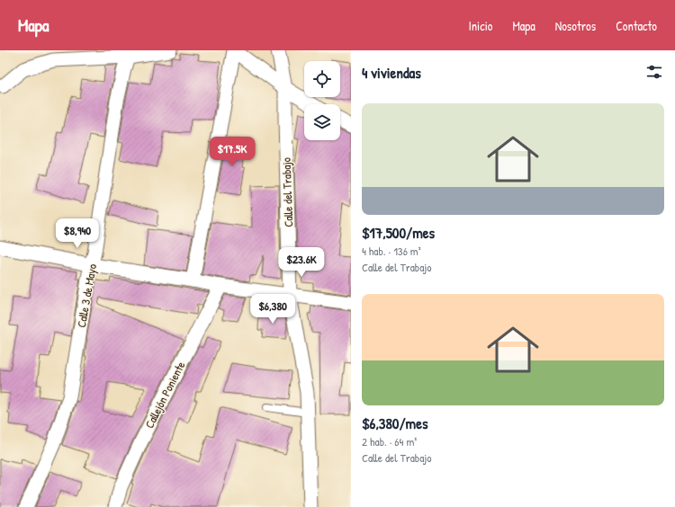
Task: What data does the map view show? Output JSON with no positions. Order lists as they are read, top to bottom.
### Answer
{
  "streets": {
    "street": ["Calle del Trabajo", "Calle 3 de Mayo", "Callejón Poniente"]
  },
  "page": {
    "header": "Mapa",
    "nav": [
      "Inicio",
      "Mapa",
      "Nosotros",
      "Contacto"
    ],
    "heading": "4 viviendas",
    "list": [
      {
        "name": "$17,500/mes",
        "note": "4 hab. · 136 m² · Calle del Trabajo"
      },
      {
        "name": "$6,380/mes",
        "note": "2 hab. · 64 m² · Calle del Trabajo"
      }
    ],
    "price": [
      "$17.5K",
      "$8,940",
      "$23.6K",
      "$6,380"
    ]
  }
}
